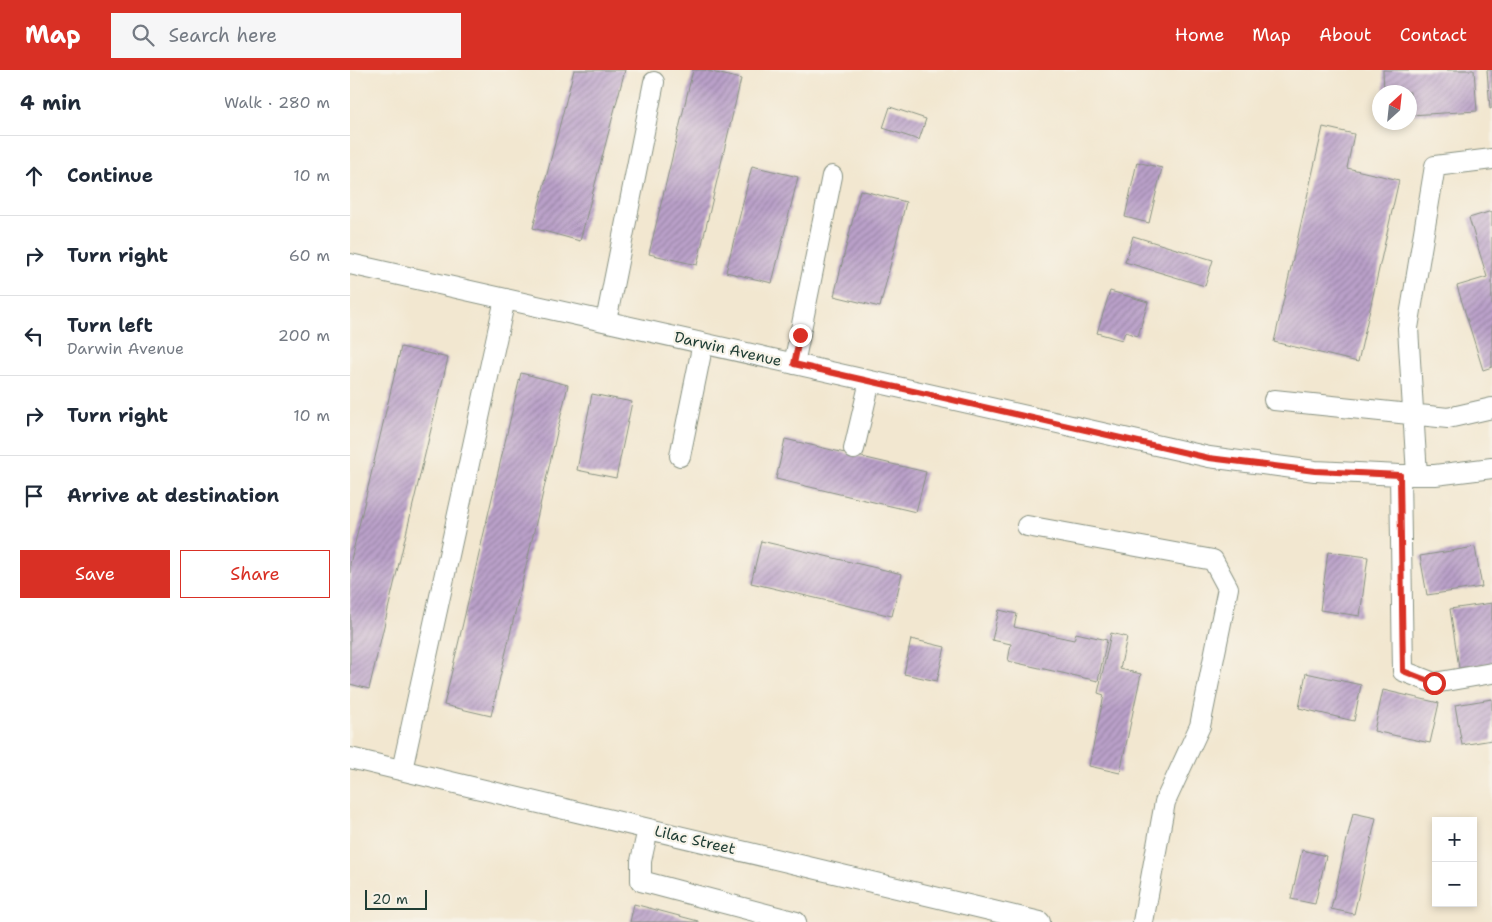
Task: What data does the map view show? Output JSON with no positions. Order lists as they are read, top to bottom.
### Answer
{
  "streets": {
    "street": ["Darwin Avenue", "Lilac Street"]
  },
  "scale_bar": "20 m",
  "north": "top right",
  "page": {
    "header": "Map",
    "search": "Search here",
    "nav": [
      "Home",
      "Map",
      "About",
      "Contact"
    ],
    "heading": ["4 min", "Walk · 280 m"],
    "list": [
      ["Continue", "10 m"],
      ["Turn right", "60 m"],
      ["Turn left", "Darwin Avenue", "200 m"],
      ["Turn right", "10 m"],
      "Arrive at destination"
    ],
    "buttons": ["Save", "Share"],
    "map_buttons": ["+", "−"],
    "scale": "20 m"
  }
}
